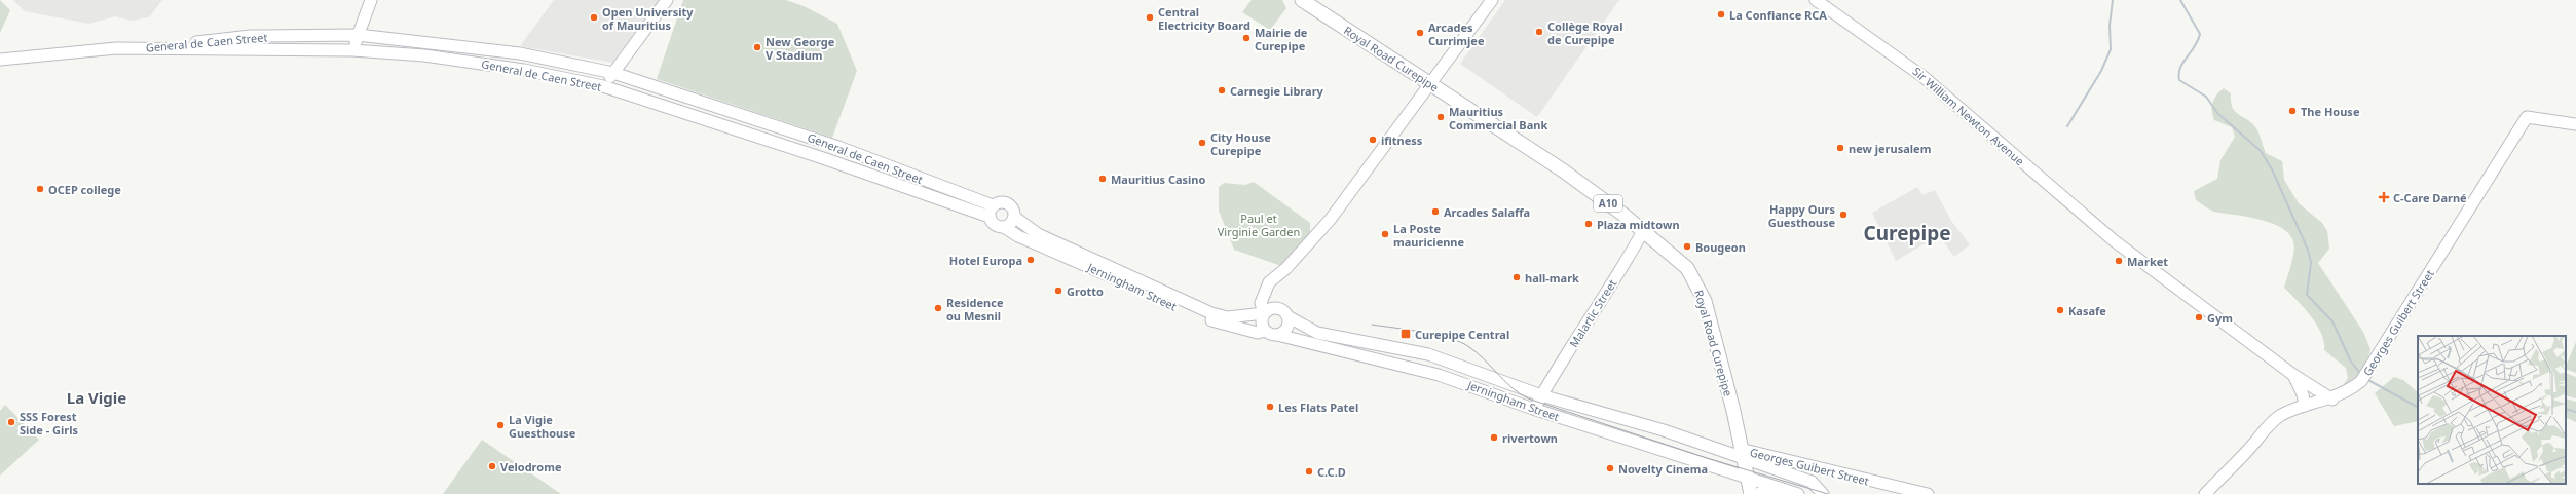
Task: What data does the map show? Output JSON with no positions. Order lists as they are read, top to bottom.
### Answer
{
  "streets": {
    "main road": ["Royal Road Curepipe", "A10"],
    "street": [
      "General de Caen Street",
      "Sir William Newton Avenue",
      "Jerningham Street",
      "Malartic Street",
      "Georges Guibert Street"
    ]
  },
  "crossings": [
    ["General de Caen Street", "Jerningham Street"],
    ["Royal Road Curepipe", "Jerningham Street"],
    ["Royal Road Curepipe", "Malartic Street"],
    ["Royal Road Curepipe", "Georges Guibert Street"],
    ["Jerningham Street", "Malartic Street"],
    ["Jerningham Street", "Georges Guibert Street"]
  ],
  "districts": ["Curepipe", "La Vigie"],
  "parks": ["Paul et Virginie Garden"],
  "places": {
    "other": [
      "La Confiance RCA",
      "Open University of Mauritius",
      "Central Electricity Board",
      "Collège Royal de Curepipe",
      "Arcades Currimjee",
      "Mairie de Curepipe",
      "New George V Stadium",
      "Carnegie Library",
      "The House",
      "Mauritius Commercial Bank",
      "ifitness",
      "City House Curepipe",
      "new jerusalem",
      "Mauritius Casino",
      "OCEP college",
      "Arcades Salaffa",
      "Happy Ours Guesthouse",
      "Plaza midtown",
      "La Poste mauricienne",
      "Bougeon",
      "Hotel Europa",
      "Market",
      "hall-mark",
      "Grotto",
      "Residence ou Mesnil",
      "Kasafe",
      "Gym",
      "Les Flats Patel",
      "SSS Forest Side - Girls",
      "La Vigie Guesthouse",
      "rivertown",
      "Velodrome",
      "Novelty Cinema",
      "C.C.D"
    ],
    "health": ["C-Care Darné"],
    "transit": ["Curepipe Central"]
  }
}
